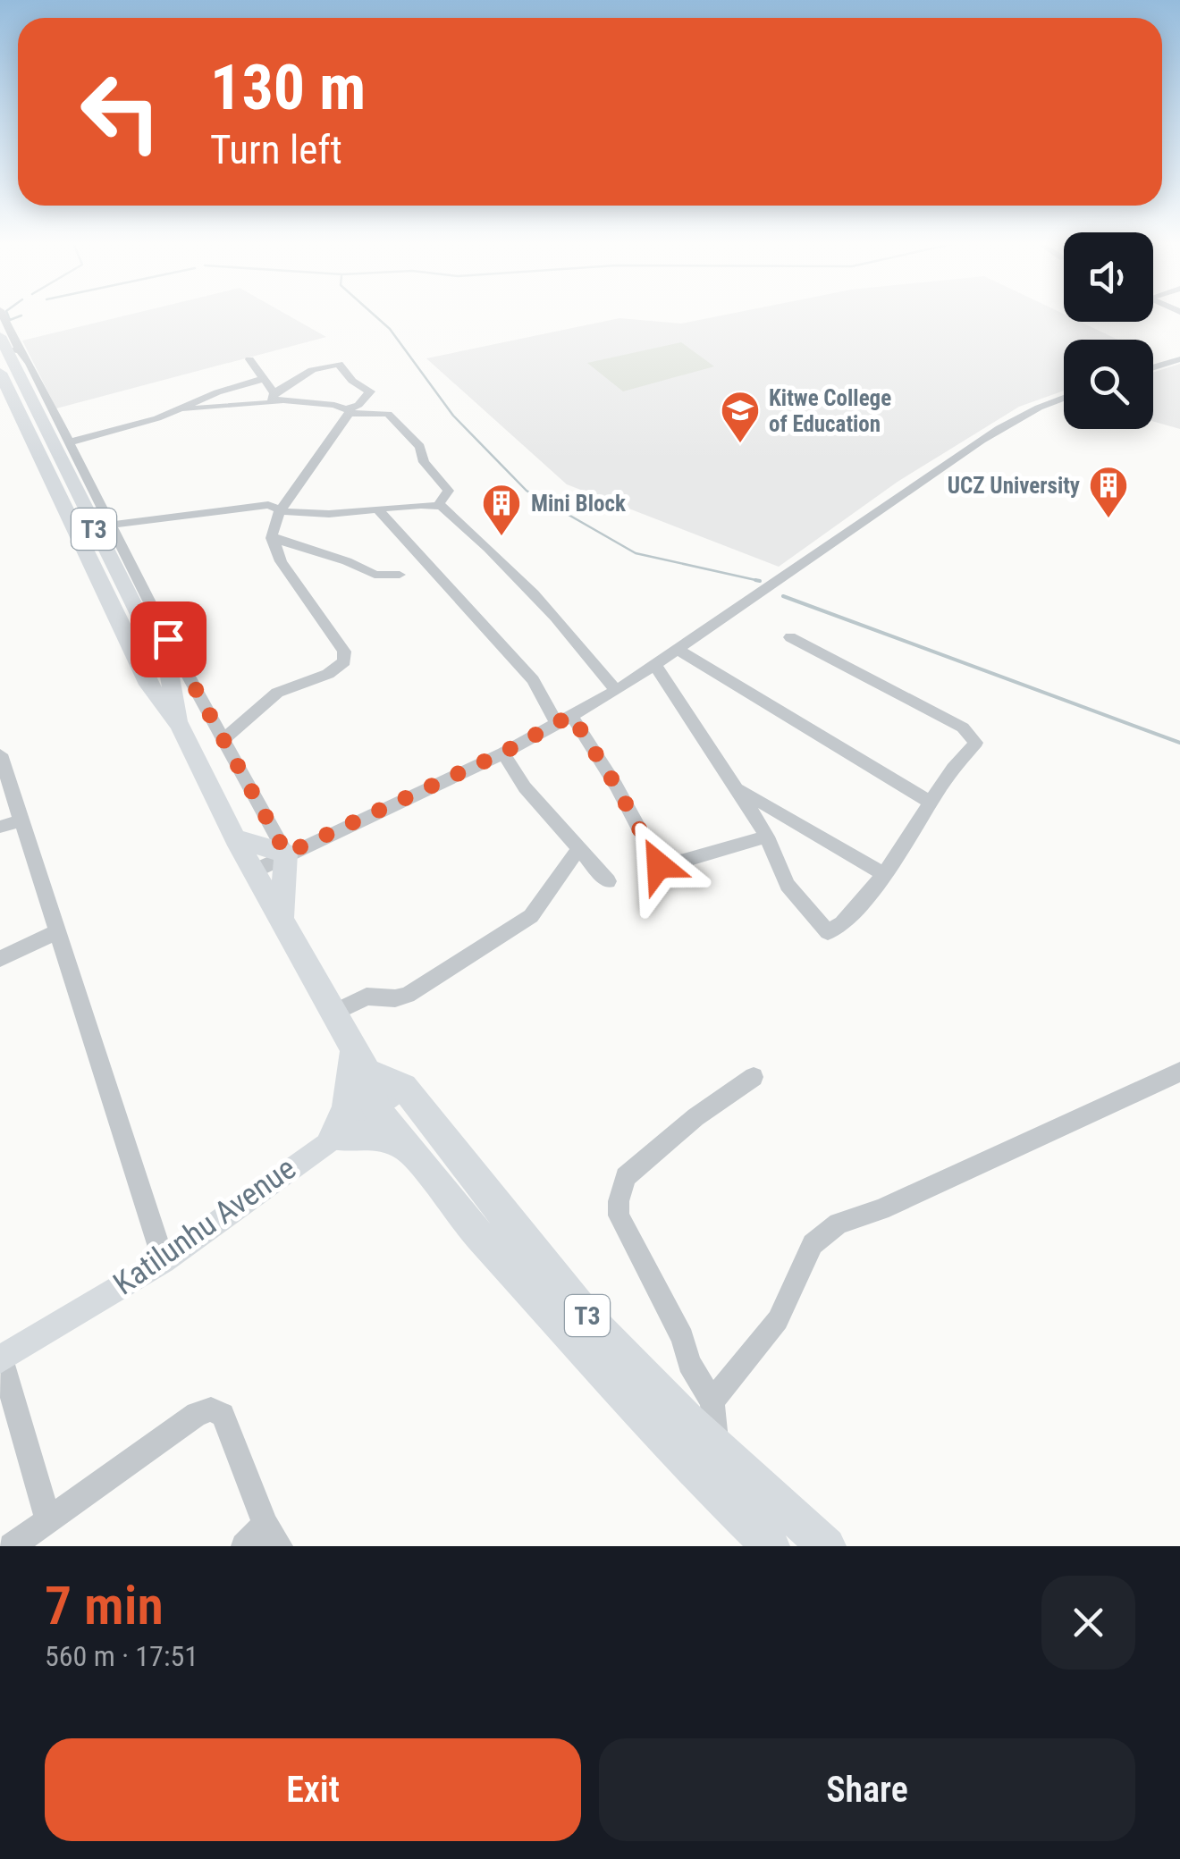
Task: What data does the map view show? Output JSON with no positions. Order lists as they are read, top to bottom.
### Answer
{
  "streets": {
    "highway": ["T3"],
    "main road": ["Katilunhu Avenue"]
  },
  "crossings": [
    ["T3", "Katilunhu Avenue"]
  ],
  "places": {
    "school or university": ["Kitwe College of Education"],
    "building": ["UCZ University", "Mini Block"]
  },
  "page": {
    "turn": ["130 m", "Turn left"],
    "heading": ["7 min", "560 m · 17:51"],
    "buttons": ["Exit", "Share"]
  }
}
